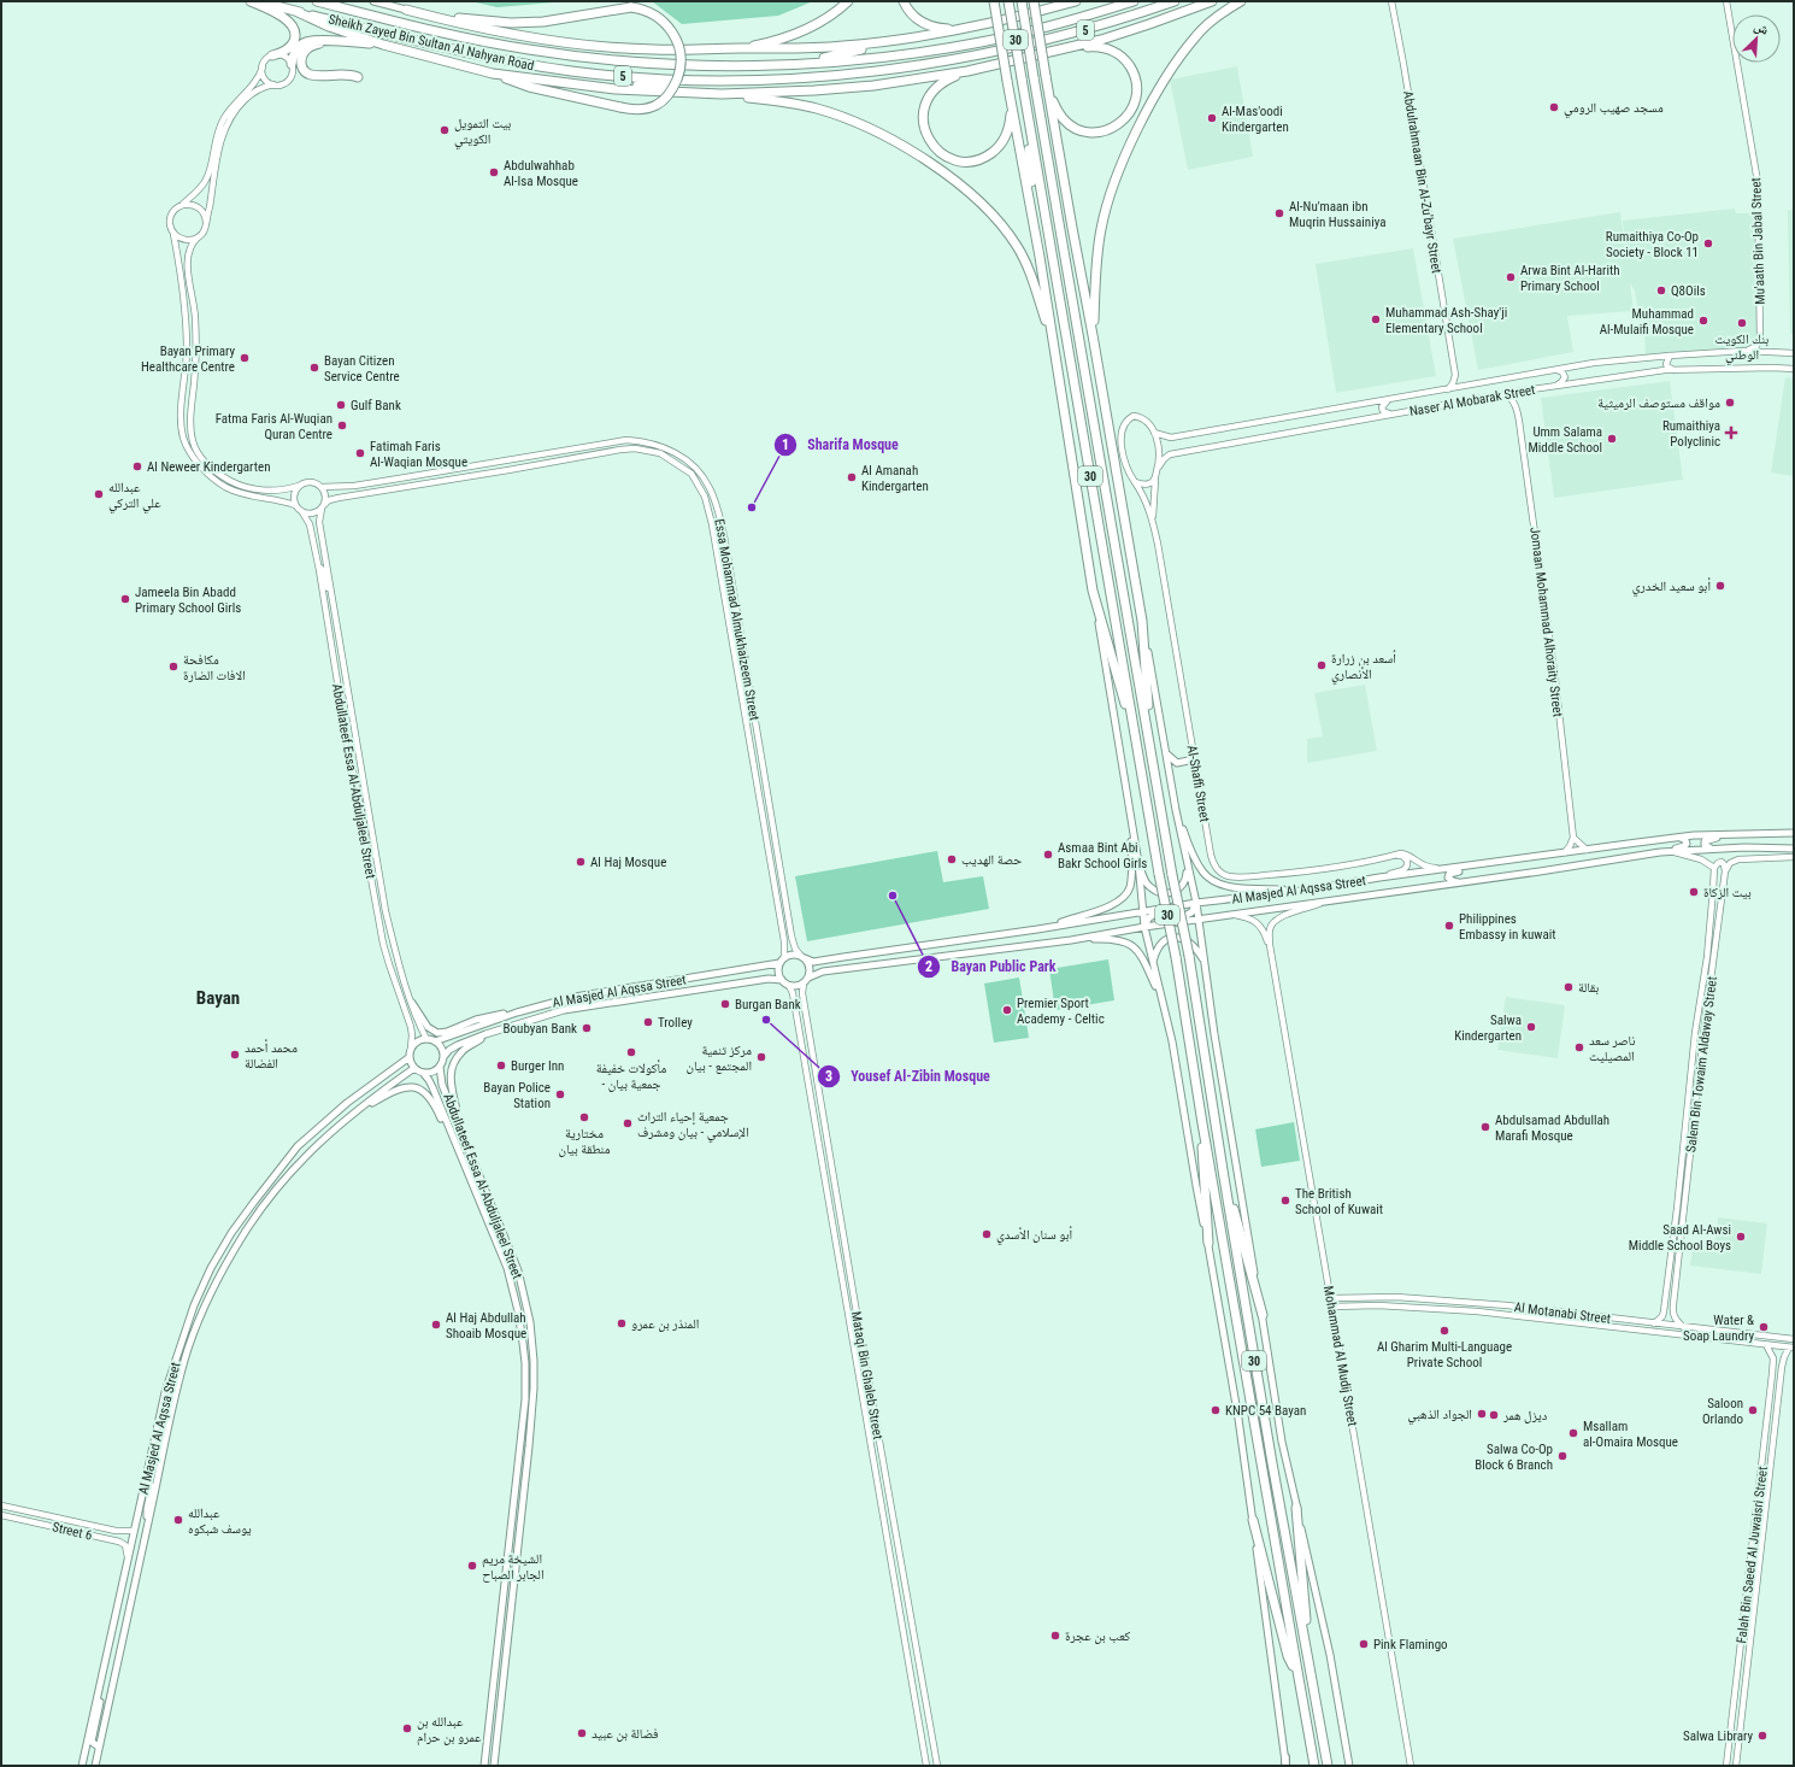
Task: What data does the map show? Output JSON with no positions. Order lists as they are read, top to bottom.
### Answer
{
  "streets": {
    "highway": ["5", "30", "Sheikh Zayed Bin Sultan Al Nahyan Road"],
    "main road": ["Abdullateef Essa Al-Abduljaleel Street", "Al Masjed Al Aqssa Street"],
    "street": [
      "Abdulrahmaan Bin Al-Zu'bayr Street",
      "Mu'aath Bin Jabal Street",
      "Naser Al Mobarak Street",
      "Essa Mohammad Almukhaizeem Street",
      "Jomaan Mohammad Alhoraity Street",
      "Al-Shaffi Street",
      "Salem Bin Towaim Aldaway Street",
      "Al Motanabi Street",
      "Mohammad Al Mudij Street",
      "Mataqi Bin Ghaleb Street",
      "Street 6",
      "Falah Bin Saeed Al Juwaisri Street"
    ]
  },
  "crossings": [
    ["Abdulrahmaan Bin Al-Zu'bayr Street", "Naser Al Mobarak Street"],
    ["Naser Al Mobarak Street", "Jomaan Mohammad Alhoraity Street"],
    ["Naser Al Mobarak Street", "Al-Shaffi Street"],
    ["Essa Mohammad Almukhaizeem Street", "Abdullateef Essa Al-Abduljaleel Street"],
    ["Essa Mohammad Almukhaizeem Street", "Al Masjed Al Aqssa Street"],
    ["Essa Mohammad Almukhaizeem Street", "Mataqi Bin Ghaleb Street"],
    ["Abdullateef Essa Al-Abduljaleel Street", "Al Masjed Al Aqssa Street"],
    ["Al-Shaffi Street", "Al Masjed Al Aqssa Street"],
    ["Al Masjed Al Aqssa Street", "Mohammad Al Mudij Street"],
    ["Al Masjed Al Aqssa Street", "Mataqi Bin Ghaleb Street"],
    ["Al Masjed Al Aqssa Street", "Street 6"],
    ["Salem Bin Towaim Aldaway Street", "Al Motanabi Street"],
    ["Al Motanabi Street", "Mohammad Al Mudij Street"],
    ["Al Motanabi Street", "Falah Bin Saeed Al Juwaisri Street"]
  ],
  "districts": ["Bayan"],
  "places": {
    "other": [
      "مسجد صهيب الرومي",
      "Al-Mas'oodi Kindergarten",
      "بيت التمويل الكويتي",
      "Abdulwahhab Al-Isa Mosque",
      "Al-Nu'maan ibn Muqrin Hussainiya",
      "Rumaithiya Co-Op Society - Block 11",
      "Arwa Bint Al-Harith Primary School",
      "Q8Oils",
      "Muhammad Ash-Shay'ji Elementary School",
      "Muhammad Al-Mulaifi Mosque",
      "بنك الكويت الوطني",
      "Bayan Primary Healthcare Centre",
      "Bayan Citizen Service Centre",
      "مواقف مستوصف الرميثية",
      "Gulf Bank",
      "Fatma Faris Al-Wuqian Quran Centre",
      "Umm Salama Middle School",
      "Fatimah Faris Al-Waqian Mosque",
      "Al Neweer Kindergarten",
      "Al Amanah Kindergarten",
      "عبدالله علي التركي",
      "Sharifa Mosque",
      "أبو سعيد الخدري",
      "Jameela Bin Abadd Primary School Girls",
      "أسعد بن زرارة الأنصاري",
      "مكافحة الافات الضارة",
      "Asmaa Bint Abi Bakr School Girls",
      "حصة الهديب",
      "Al Haj Mosque",
      "بيت الزكاة",
      "Bayan Public Park",
      "Philippines Embassy in kuwait",
      "بقالة",
      "Burgan Bank",
      "Premier Sport Academy - Celtic",
      "Yousef Al-Zibin Mosque",
      "Trolley",
      "Salwa Kindergarten",
      "Boubyan Bank",
      "ناصر سعد المصيليت",
      "مأكولات خفيفة - جمعية بيان",
      "محمد أحمد الفضالة",
      "مركز تنمية المجتمع - بيان",
      "Burger Inn",
      "Bayan Police Station",
      "مختارية منطقة بيان",
      "جمعية إحياء التراث الإسلامي - بيان ومشرف",
      "Abdulsamad Abdullah Marafi Mosque",
      "The British School of Kuwait",
      "أبو سنان الأسدي",
      "Saad Al-Awsi Middle School Boys",
      "المنذر بن عمرو",
      "Al Haj Abdullah Shoaib Mosque",
      "Water & Soap Laundry",
      "Al Gharim Multi-Language Private School",
      "KNPC 54 Bayan",
      "Saloon Orlando",
      "الجواد الذهبي",
      "ديزل همر",
      "Msallam al-Omaira Mosque",
      "Salwa Co-Op Block 6 Branch",
      "عبدالله يوسف شبكوه",
      "الشيخة مريم الجابر الصباح",
      "كعب بن عجرة",
      "Pink Flamingo",
      "عبدالله بن عمرو بن حرام",
      "فضالة بن عبيد",
      "Salwa Library"
    ],
    "health": ["Rumaithiya Polyclinic"]
  },
  "north": "top right"
}
